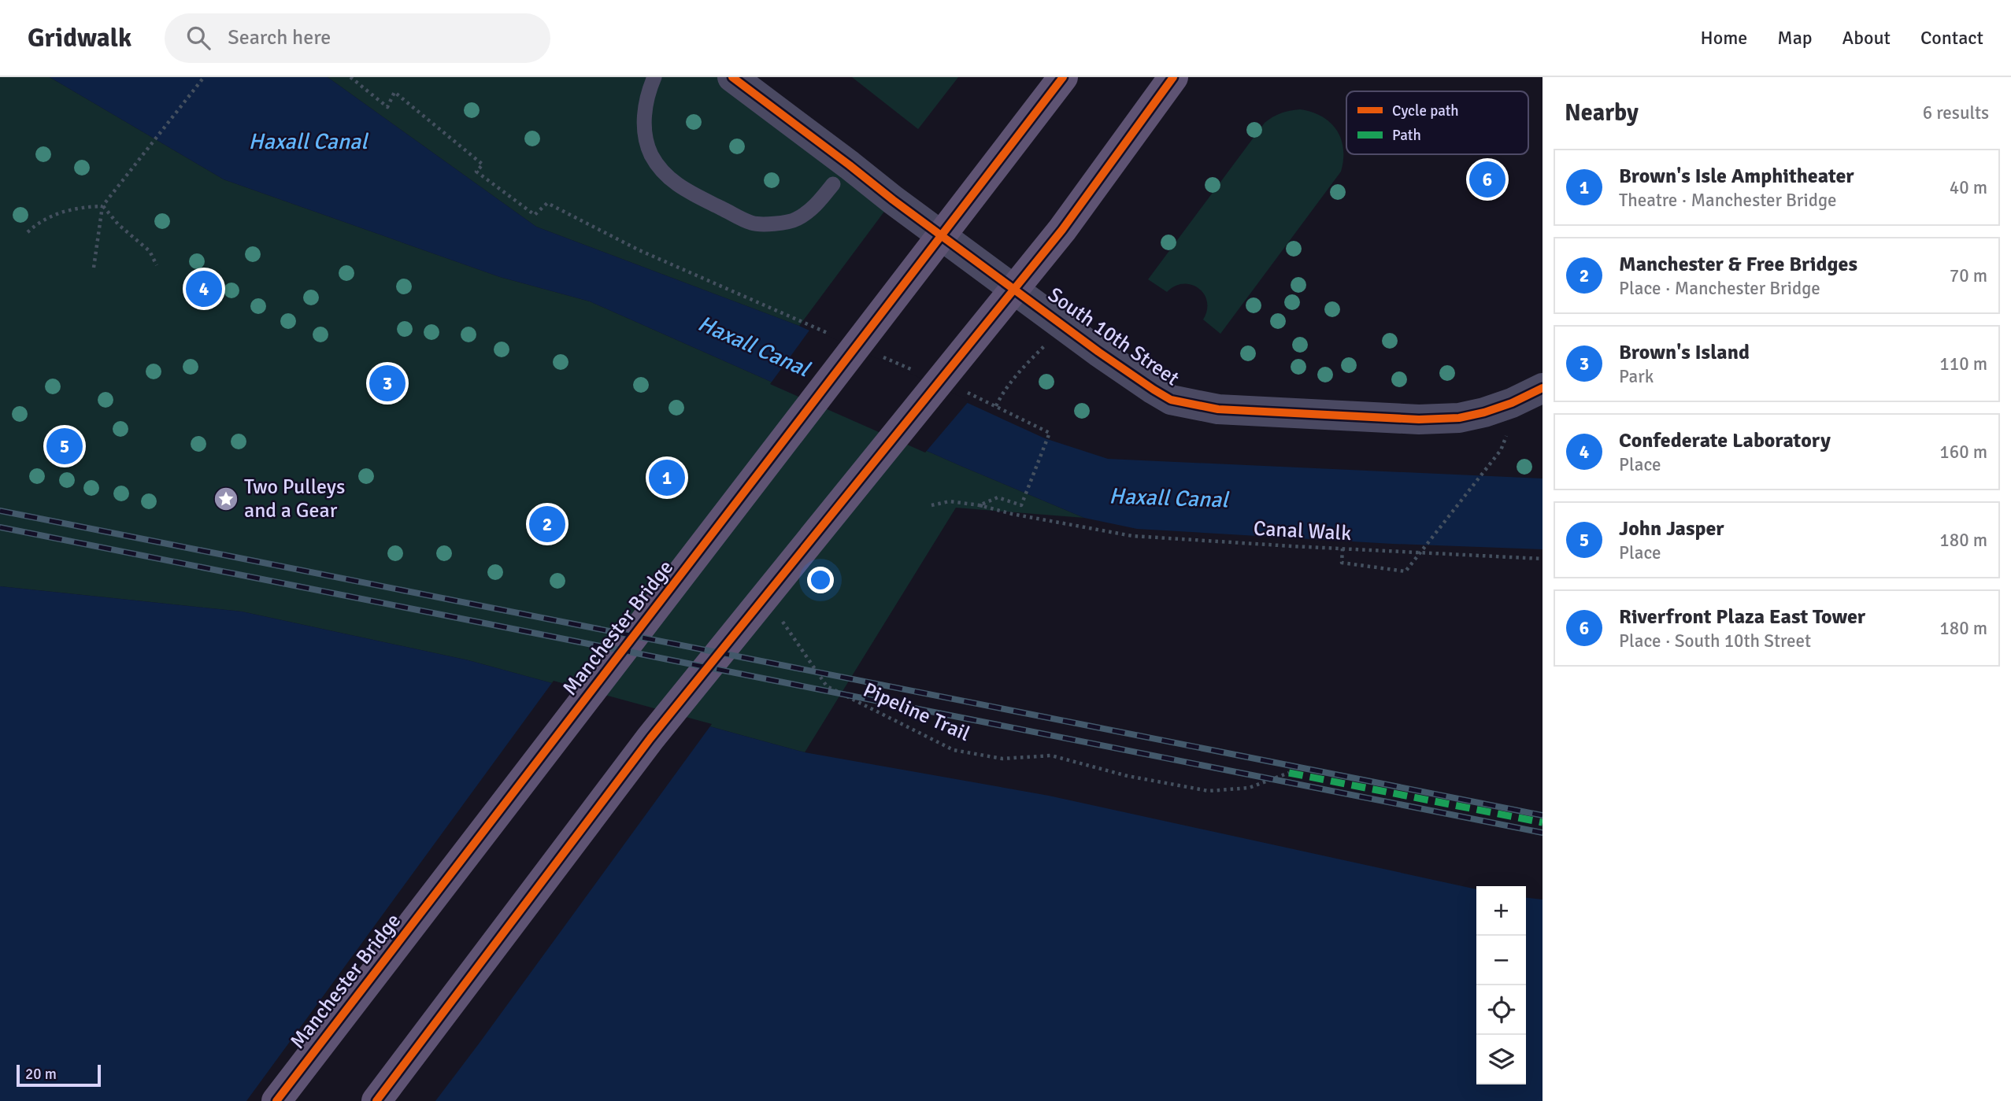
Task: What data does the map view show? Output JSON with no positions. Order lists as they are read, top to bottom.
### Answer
{
  "streets": {
    "main road": ["Manchester Bridge"],
    "street": ["South 10th Street"],
    "path": ["Canal Walk", "Pipeline Trail"]
  },
  "water": ["Haxall Canal"],
  "places": {
    "place": ["Two Pulleys and a Gear"]
  },
  "legend": ["Cycle path", "Path"],
  "scale_bar": "20 m",
  "page": {
    "header": "Gridwalk",
    "search": "Search here",
    "nav": [
      "Home",
      "Map",
      "About",
      "Contact"
    ],
    "heading": ["Nearby", "6 results"],
    "list": [
      {
        "mark": "1",
        "name": "Brown's Isle Amphitheater",
        "note": "Theatre · Manchester Bridge",
        "value": "40 m"
      },
      {
        "mark": "2",
        "name": "Manchester & Free Bridges",
        "note": "Place · Manchester Bridge",
        "value": "70 m"
      },
      {
        "mark": "3",
        "name": "Brown's Island",
        "note": "Park",
        "value": "110 m"
      },
      {
        "mark": "4",
        "name": "Confederate Laboratory",
        "note": "Place",
        "value": "160 m"
      },
      {
        "mark": "5",
        "name": "John Jasper",
        "note": "Place",
        "value": "180 m"
      },
      {
        "mark": "6",
        "name": "Riverfront Plaza East Tower",
        "note": "Place · South 10th Street",
        "value": "180 m"
      }
    ],
    "pins": [
      "6",
      "4",
      "3",
      "5",
      "1",
      "2"
    ],
    "map_buttons": ["+", "−"],
    "scale": "20 m"
  }
}
